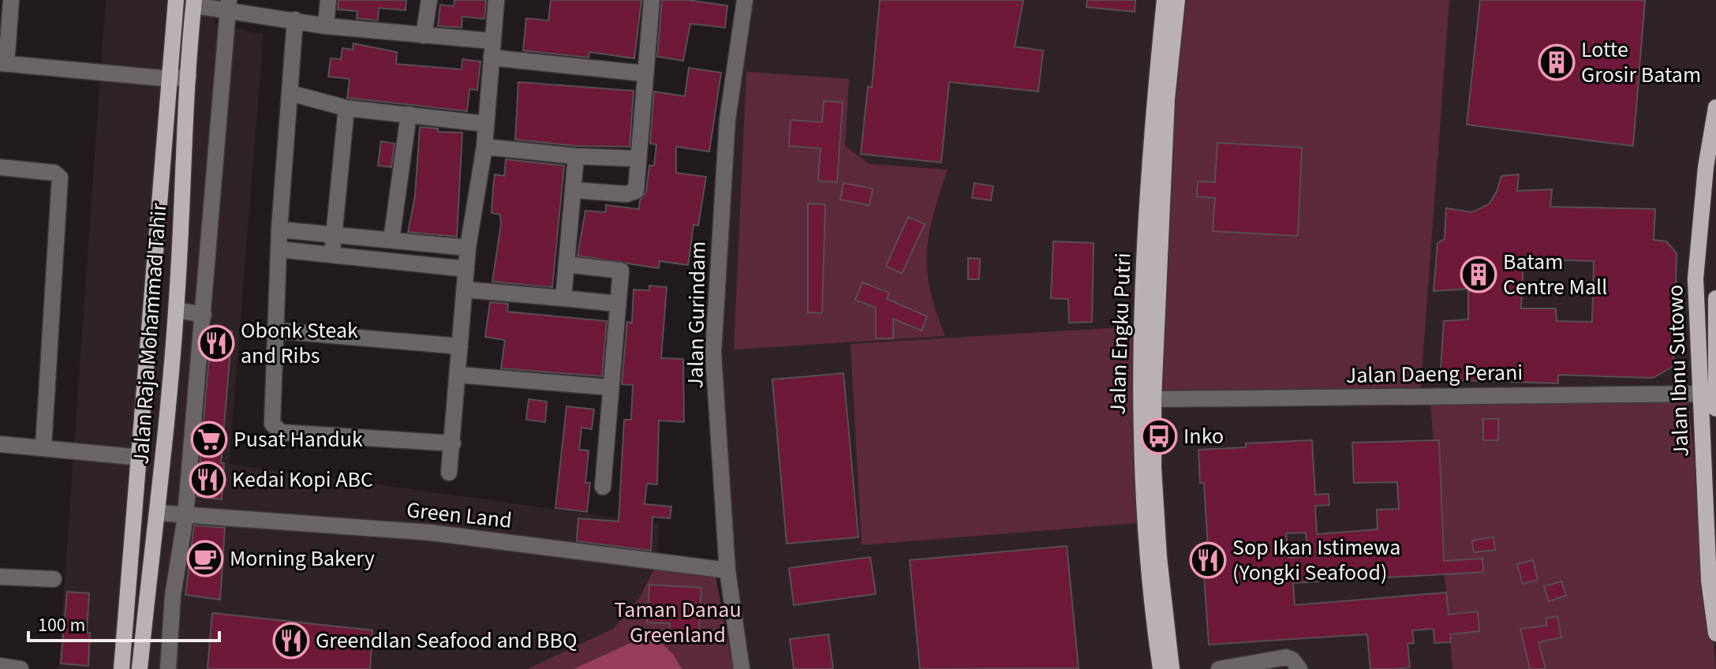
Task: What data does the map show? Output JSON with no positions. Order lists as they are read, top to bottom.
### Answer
{
  "streets": {
    "main road": ["Jalan Raja Mohammad Tahir", "Jalan Engku Putri", "Jalan Ibnu Sutowo"],
    "street": ["Jalan Gurindam", "Jalan Daeng Perani", "Green Land"]
  },
  "crossings": [
    ["Jalan Gurindam", "Green Land"],
    ["Jalan Raja Mohammad Tahir", "Green Land"],
    ["Jalan Engku Putri", "Jalan Daeng Perani"],
    ["Jalan Ibnu Sutowo", "Jalan Daeng Perani"]
  ],
  "parks": ["Taman Danau Greenland"],
  "places": {
    "building": ["Lotte Grosir Batam", "Batam Centre Mall"],
    "restaurant": [
      "Obonk Steak and Ribs",
      "Kedai Kopi ABC",
      "Sop Ikan Istimewa (Yongki Seafood)",
      "Greendlan Seafood and BBQ"
    ],
    "bus stop": ["Inko"],
    "supermarket": ["Pusat Handuk"],
    "cafe": ["Morning Bakery"]
  },
  "scale_bar": "100 m"
}
